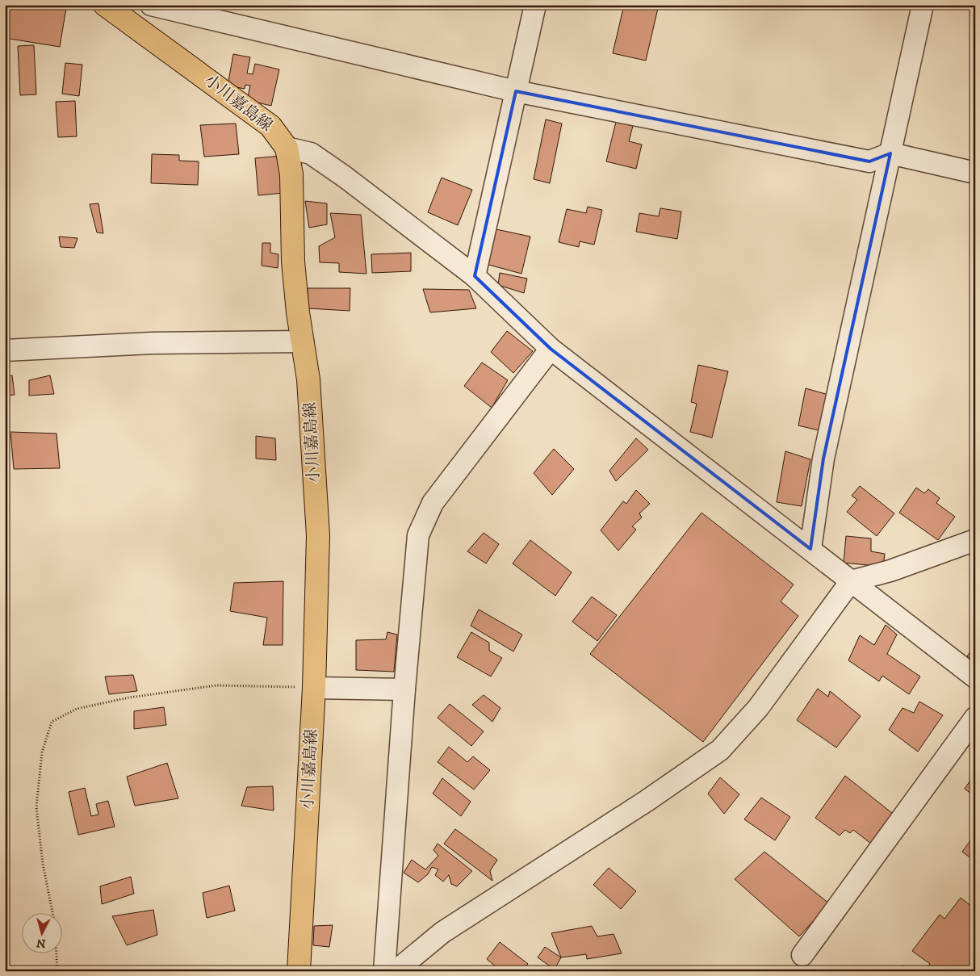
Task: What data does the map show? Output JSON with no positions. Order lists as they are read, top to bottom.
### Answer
{
  "streets": {
    "main road": ["小川嘉島線"]
  },
  "north": "bottom"
}
